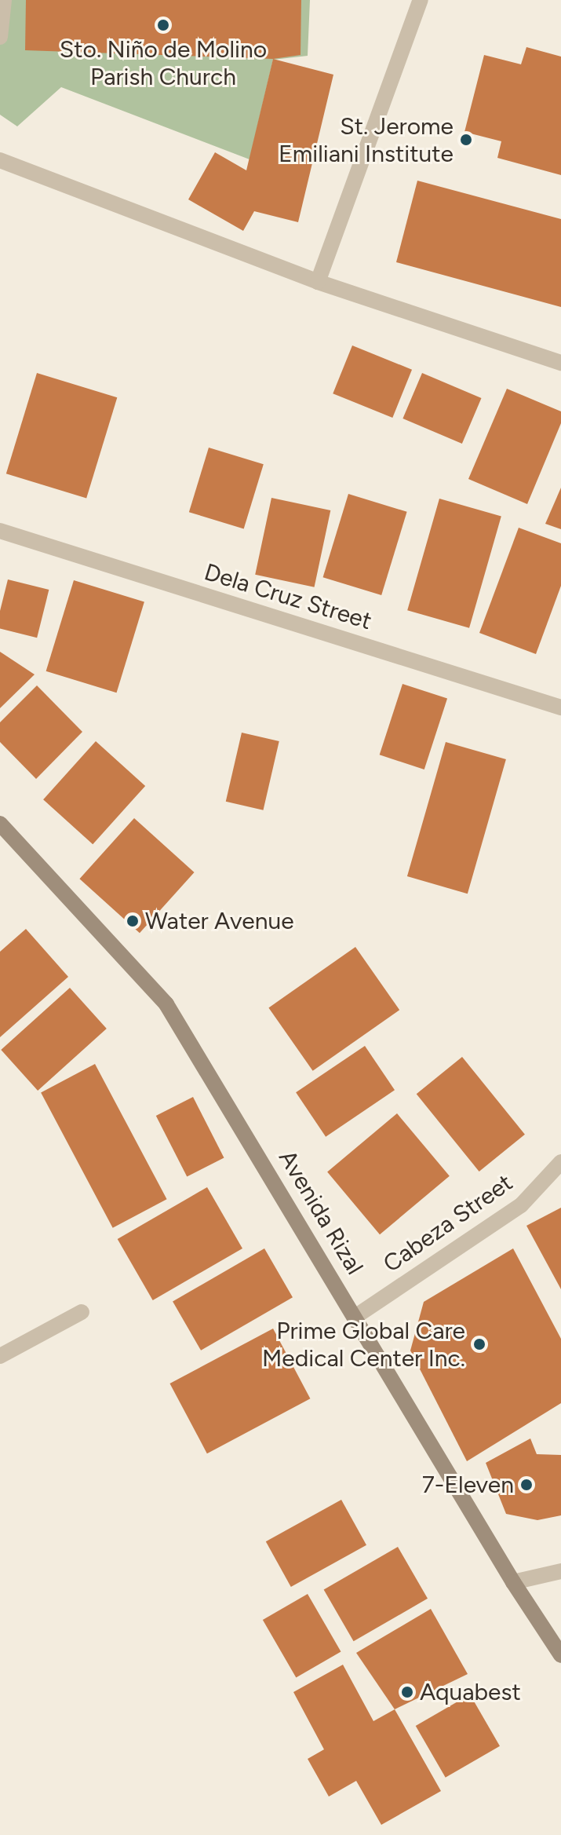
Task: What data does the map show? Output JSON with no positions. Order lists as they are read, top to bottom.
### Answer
{
  "streets": {
    "main road": ["Avenida Rizal"],
    "street": ["Dela Cruz Street", "Cabeza Street"]
  },
  "crossings": [
    ["Avenida Rizal", "Cabeza Street"]
  ],
  "places": [
    "Sto. Niño de Molino Parish Church",
    "St. Jerome Emiliani Institute",
    "Water Avenue",
    "Prime Global Care Medical Center Inc.",
    "7-Eleven",
    "Aquabest"
  ]
}
